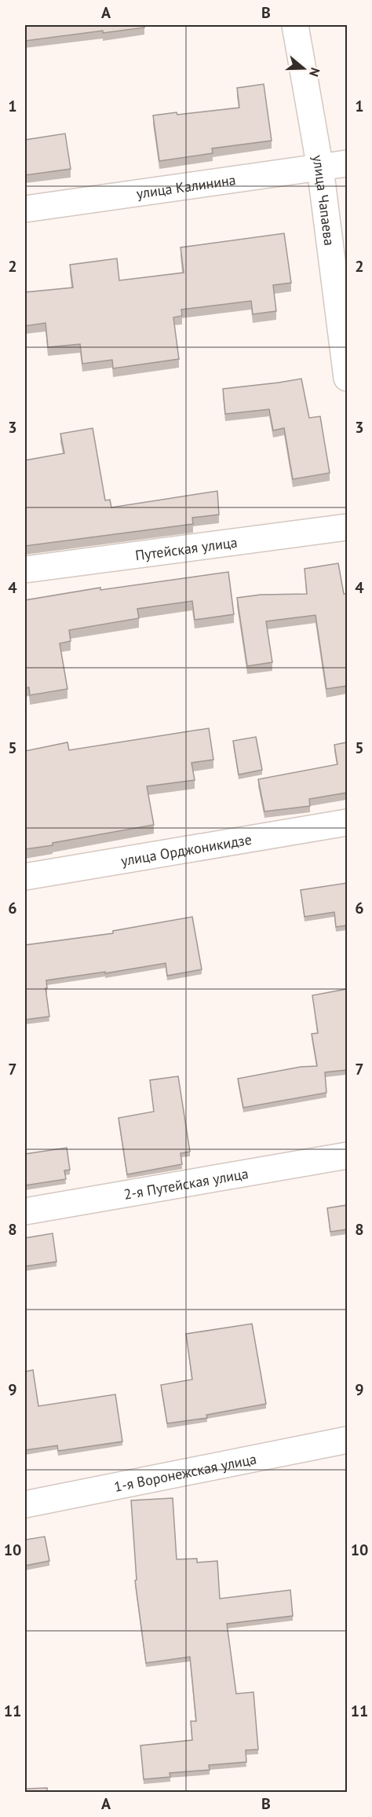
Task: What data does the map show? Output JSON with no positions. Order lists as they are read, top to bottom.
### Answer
{
  "streets": {
    "street": [
      "улица Калинина",
      "улица Чапаева",
      "Путейская улица",
      "улица Орджоникидзе",
      "2-я Путейская улица",
      "1-я Воронежская улица"
    ]
  },
  "crossings": [
    ["улица Калинина", "улица Чапаева"]
  ],
  "north": "right",
  "grid": {
    "columns": ["A", "B"],
    "rows": [
      "1",
      "2",
      "3",
      "4",
      "5",
      "6",
      "7",
      "8",
      "9",
      "10",
      "11"
    ]
  }
}
